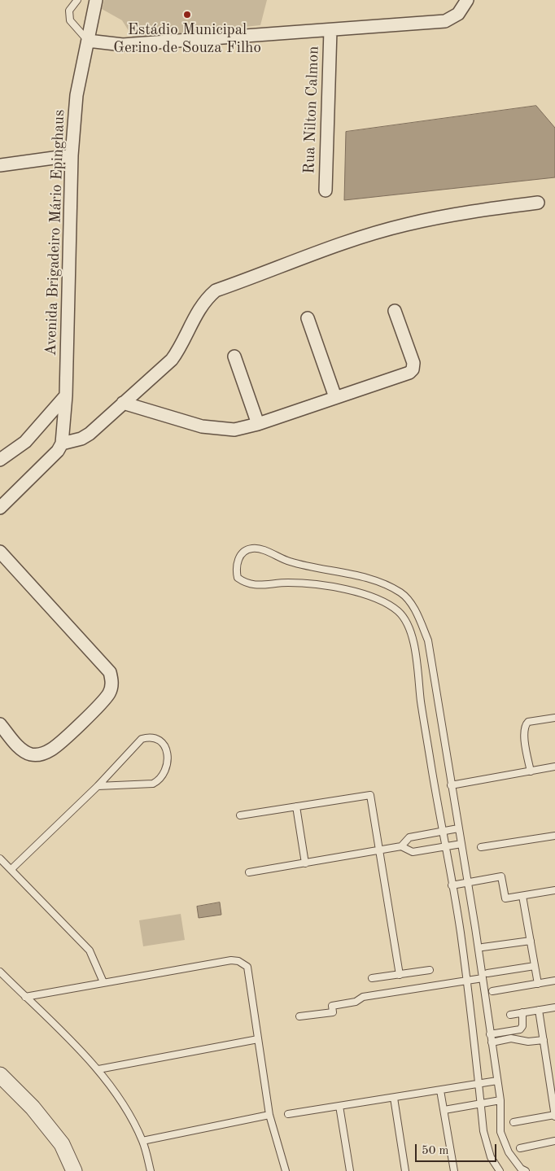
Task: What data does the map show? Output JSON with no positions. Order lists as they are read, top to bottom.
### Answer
{
  "streets": {
    "street": ["Rua Nilton Calmon", "Avenida Brigadeiro Mário Epinghaus"]
  },
  "places": ["Estádio Municipal Gerino de Souza Filho"],
  "scale_bar": "50 m"
}
